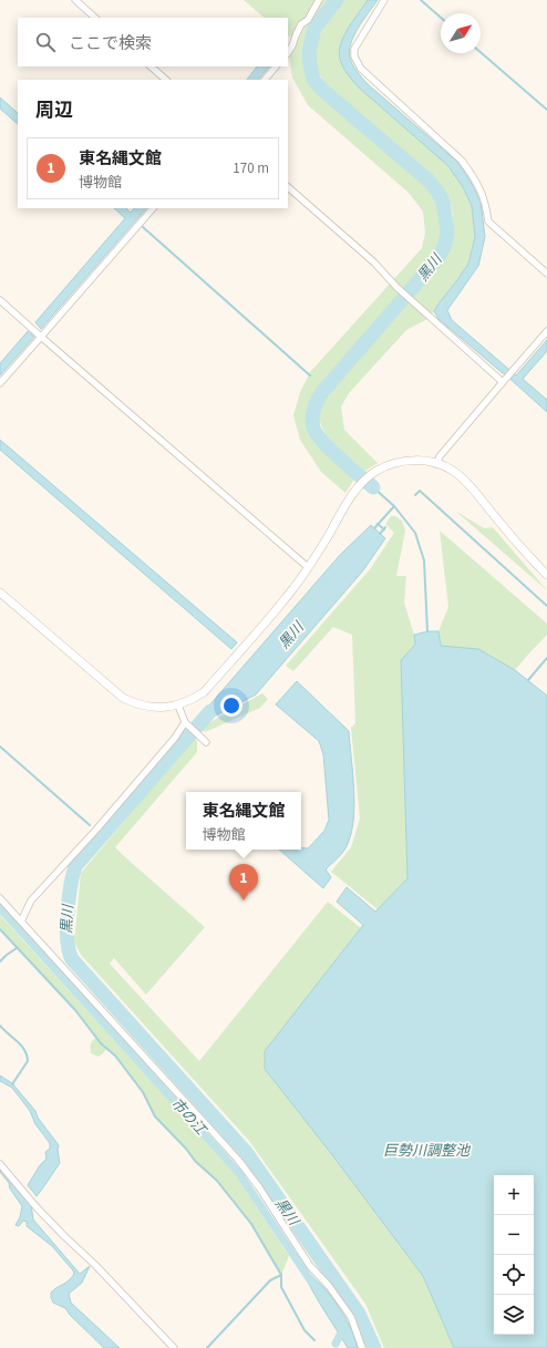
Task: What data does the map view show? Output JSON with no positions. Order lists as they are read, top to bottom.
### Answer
{
  "water": ["黒川", "市の江", "巨勢川調整池"],
  "north": "top right",
  "page": {
    "search": "ここで検索",
    "heading": "周辺",
    "list": [
      {
        "mark": "1",
        "name": "東名縄文館",
        "note": "博物館",
        "value": "170 m"
      }
    ],
    "popup": ["東名縄文館", "博物館"],
    "pins": "1",
    "map_buttons": ["+", "−"]
  }
}
